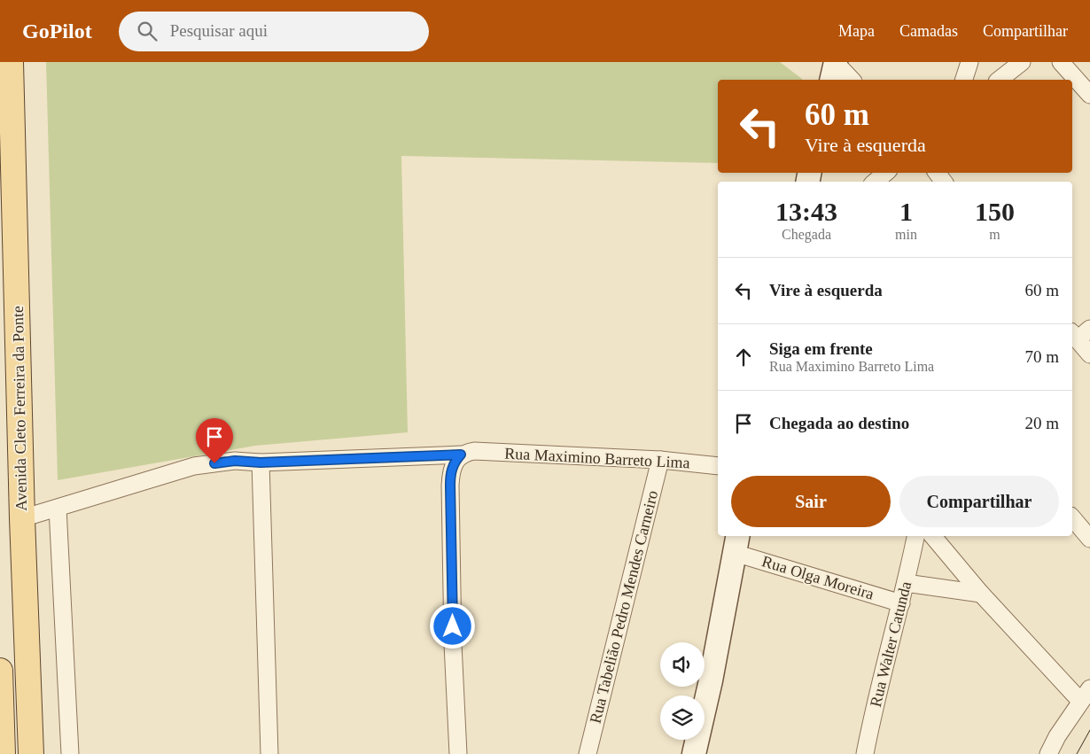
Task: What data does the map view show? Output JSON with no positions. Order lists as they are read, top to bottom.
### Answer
{
  "streets": {
    "main road": ["Avenida Cleto Ferreira da Ponte"],
    "street": [
      "Rua Maximino Barreto Lima",
      "Rua Olga Moreira",
      "Rua Tabelião Pedro Mendes Carneiro",
      "Rua Walter Catunda"
    ]
  },
  "crossings": [
    ["Rua Maximino Barreto Lima", "Rua Tabelião Pedro Mendes Carneiro"],
    ["Rua Olga Moreira", "Rua Walter Catunda"]
  ],
  "page": {
    "header": "GoPilot",
    "search": "Pesquisar aqui",
    "nav": ["Mapa", "Camadas", "Compartilhar"],
    "turn": ["60 m", "Vire à esquerda"],
    "eta": [
      "13:43",
      "Chegada",
      "1",
      "min",
      "150",
      "m"
    ],
    "list": [
      {
        "name": "Vire à esquerda",
        "value": "60 m"
      },
      {
        "name": "Siga em frente",
        "note": "Rua Maximino Barreto Lima",
        "value": "70 m"
      },
      {
        "name": "Chegada ao destino",
        "value": "20 m"
      }
    ],
    "buttons": ["Sair", "Compartilhar"]
  }
}
